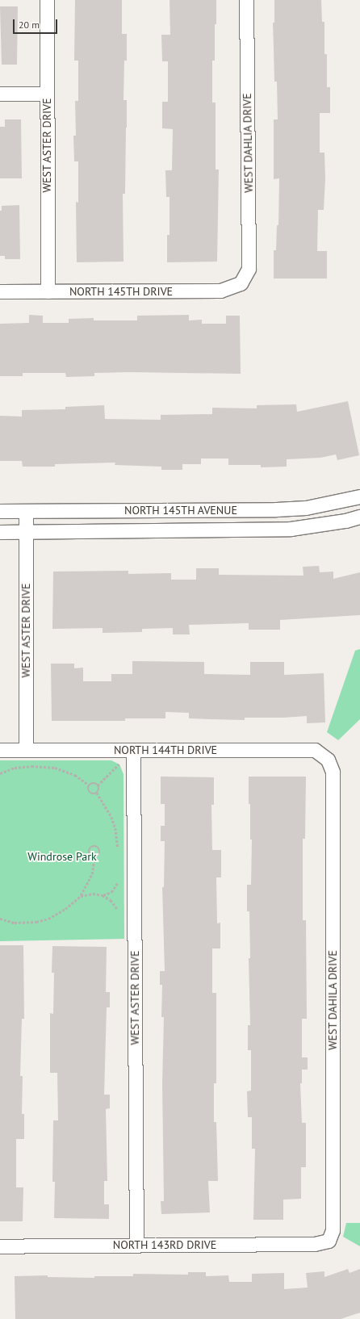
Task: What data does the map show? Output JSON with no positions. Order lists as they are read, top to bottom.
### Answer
{
  "streets": {
    "street": [
      "WEST DAHLIA DRIVE",
      "WEST ASTER DRIVE",
      "NORTH 145TH DRIVE",
      "NORTH 145TH AVENUE",
      "NORTH 144TH DRIVE",
      "WEST DAHILA DRIVE",
      "NORTH 143RD DRIVE"
    ]
  },
  "crossings": [
    ["WEST DAHLIA DRIVE", "NORTH 145TH DRIVE"],
    ["WEST ASTER DRIVE", "NORTH 145TH DRIVE"],
    ["WEST ASTER DRIVE", "NORTH 145TH AVENUE"],
    ["WEST ASTER DRIVE", "NORTH 144TH DRIVE"],
    ["WEST ASTER DRIVE", "NORTH 143RD DRIVE"],
    ["NORTH 144TH DRIVE", "WEST DAHILA DRIVE"],
    ["WEST DAHILA DRIVE", "NORTH 143RD DRIVE"]
  ],
  "parks": ["Windrose Park"],
  "scale_bar": "20 m"
}
